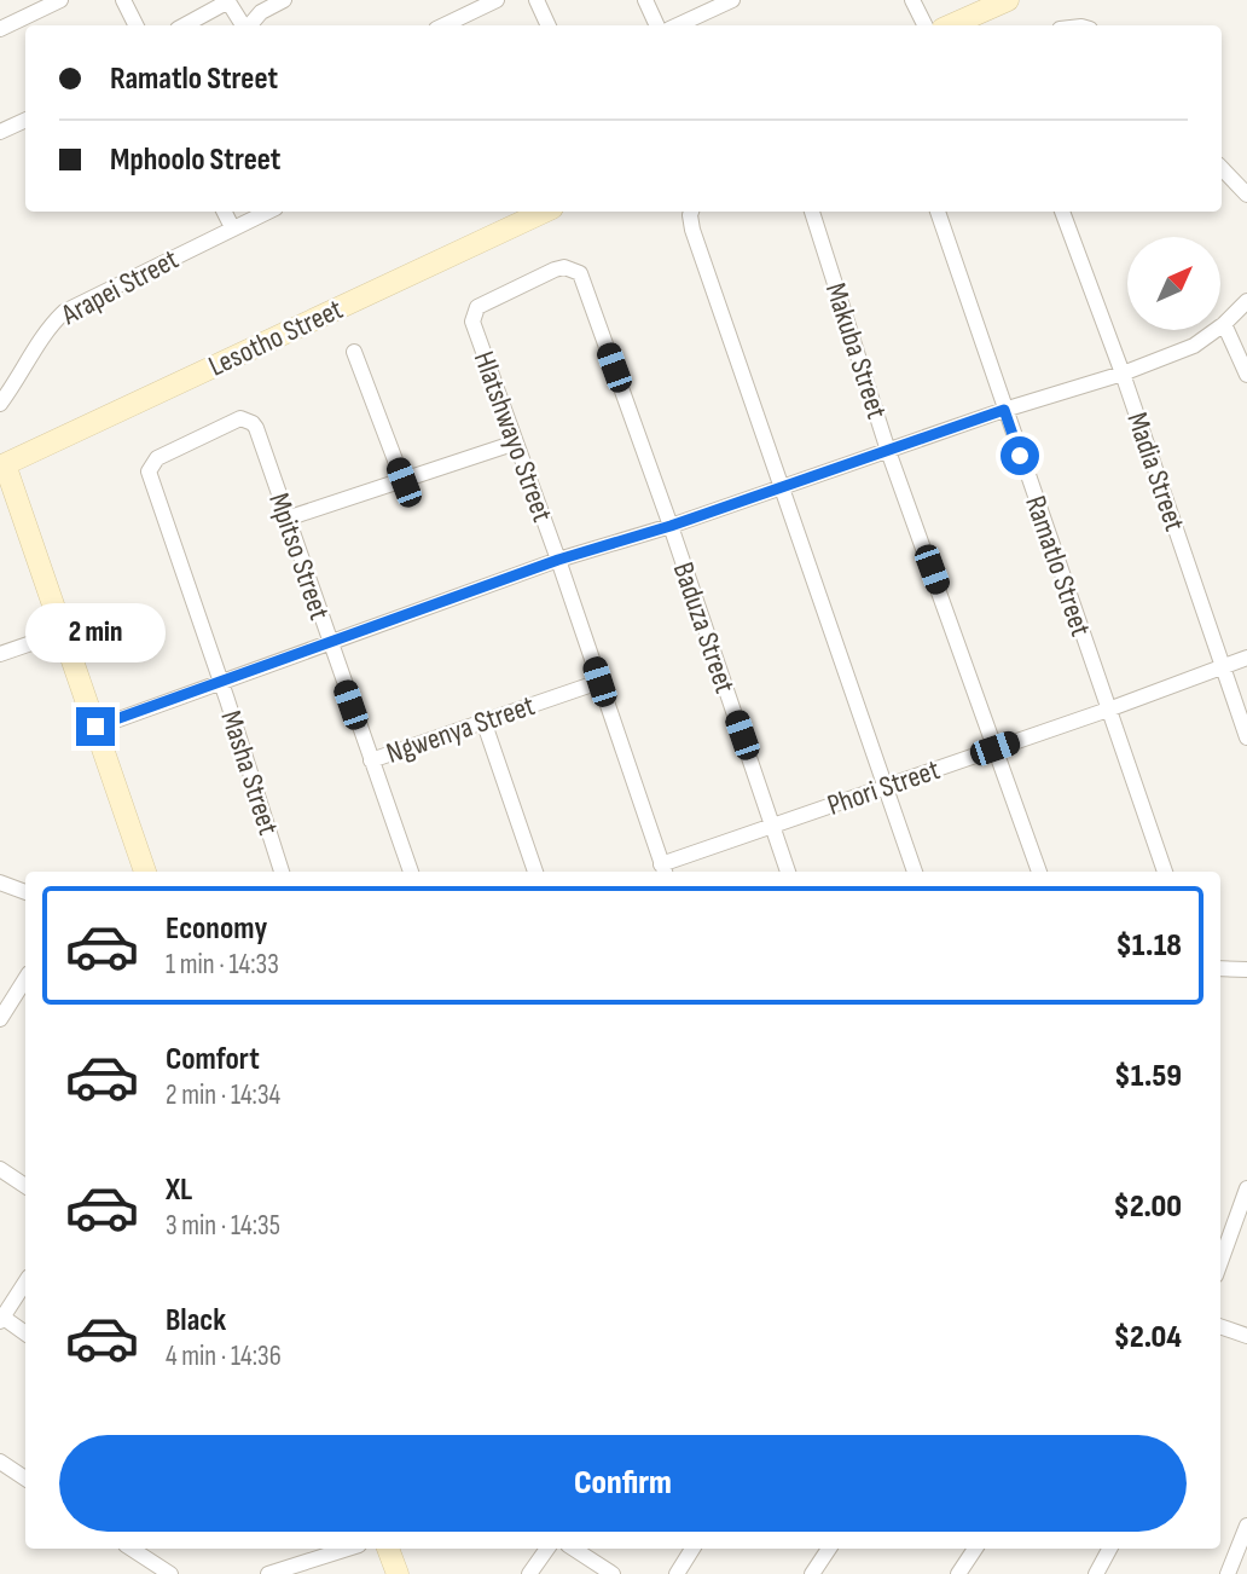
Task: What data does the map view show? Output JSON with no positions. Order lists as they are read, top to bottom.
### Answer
{
  "streets": {
    "street": [
      "Arapei Street",
      "Lesotho Street",
      "Makuba Street",
      "Hlatshwayo Street",
      "Madia Street",
      "Mpitso Street",
      "Ramatlo Street",
      "Baduza Street",
      "Ngwenya Street",
      "Masha Street",
      "Phori Street"
    ]
  },
  "crossings": [
    ["Makuba Street", "Phori Street"],
    ["Hlatshwayo Street", "Baduza Street"],
    ["Hlatshwayo Street", "Ngwenya Street"],
    ["Hlatshwayo Street", "Phori Street"],
    ["Madia Street", "Phori Street"],
    ["Mpitso Street", "Ngwenya Street"],
    ["Mpitso Street", "Masha Street"],
    ["Ramatlo Street", "Phori Street"],
    ["Baduza Street", "Phori Street"]
  ],
  "north": "top right",
  "page": {
    "banner": ["Ramatlo Street", "Mphoolo Street"],
    "bubble": "2 min",
    "list": [
      {
        "name": "Economy",
        "note": "1 min · 14:33",
        "value": "$1.18"
      },
      {
        "name": "Comfort",
        "note": "2 min · 14:34",
        "value": "$1.59"
      },
      {
        "name": "XL",
        "note": "3 min · 14:35",
        "value": "$2.00"
      },
      {
        "name": "Black",
        "note": "4 min · 14:36",
        "value": "$2.04"
      }
    ],
    "buttons": "Confirm"
  }
}
